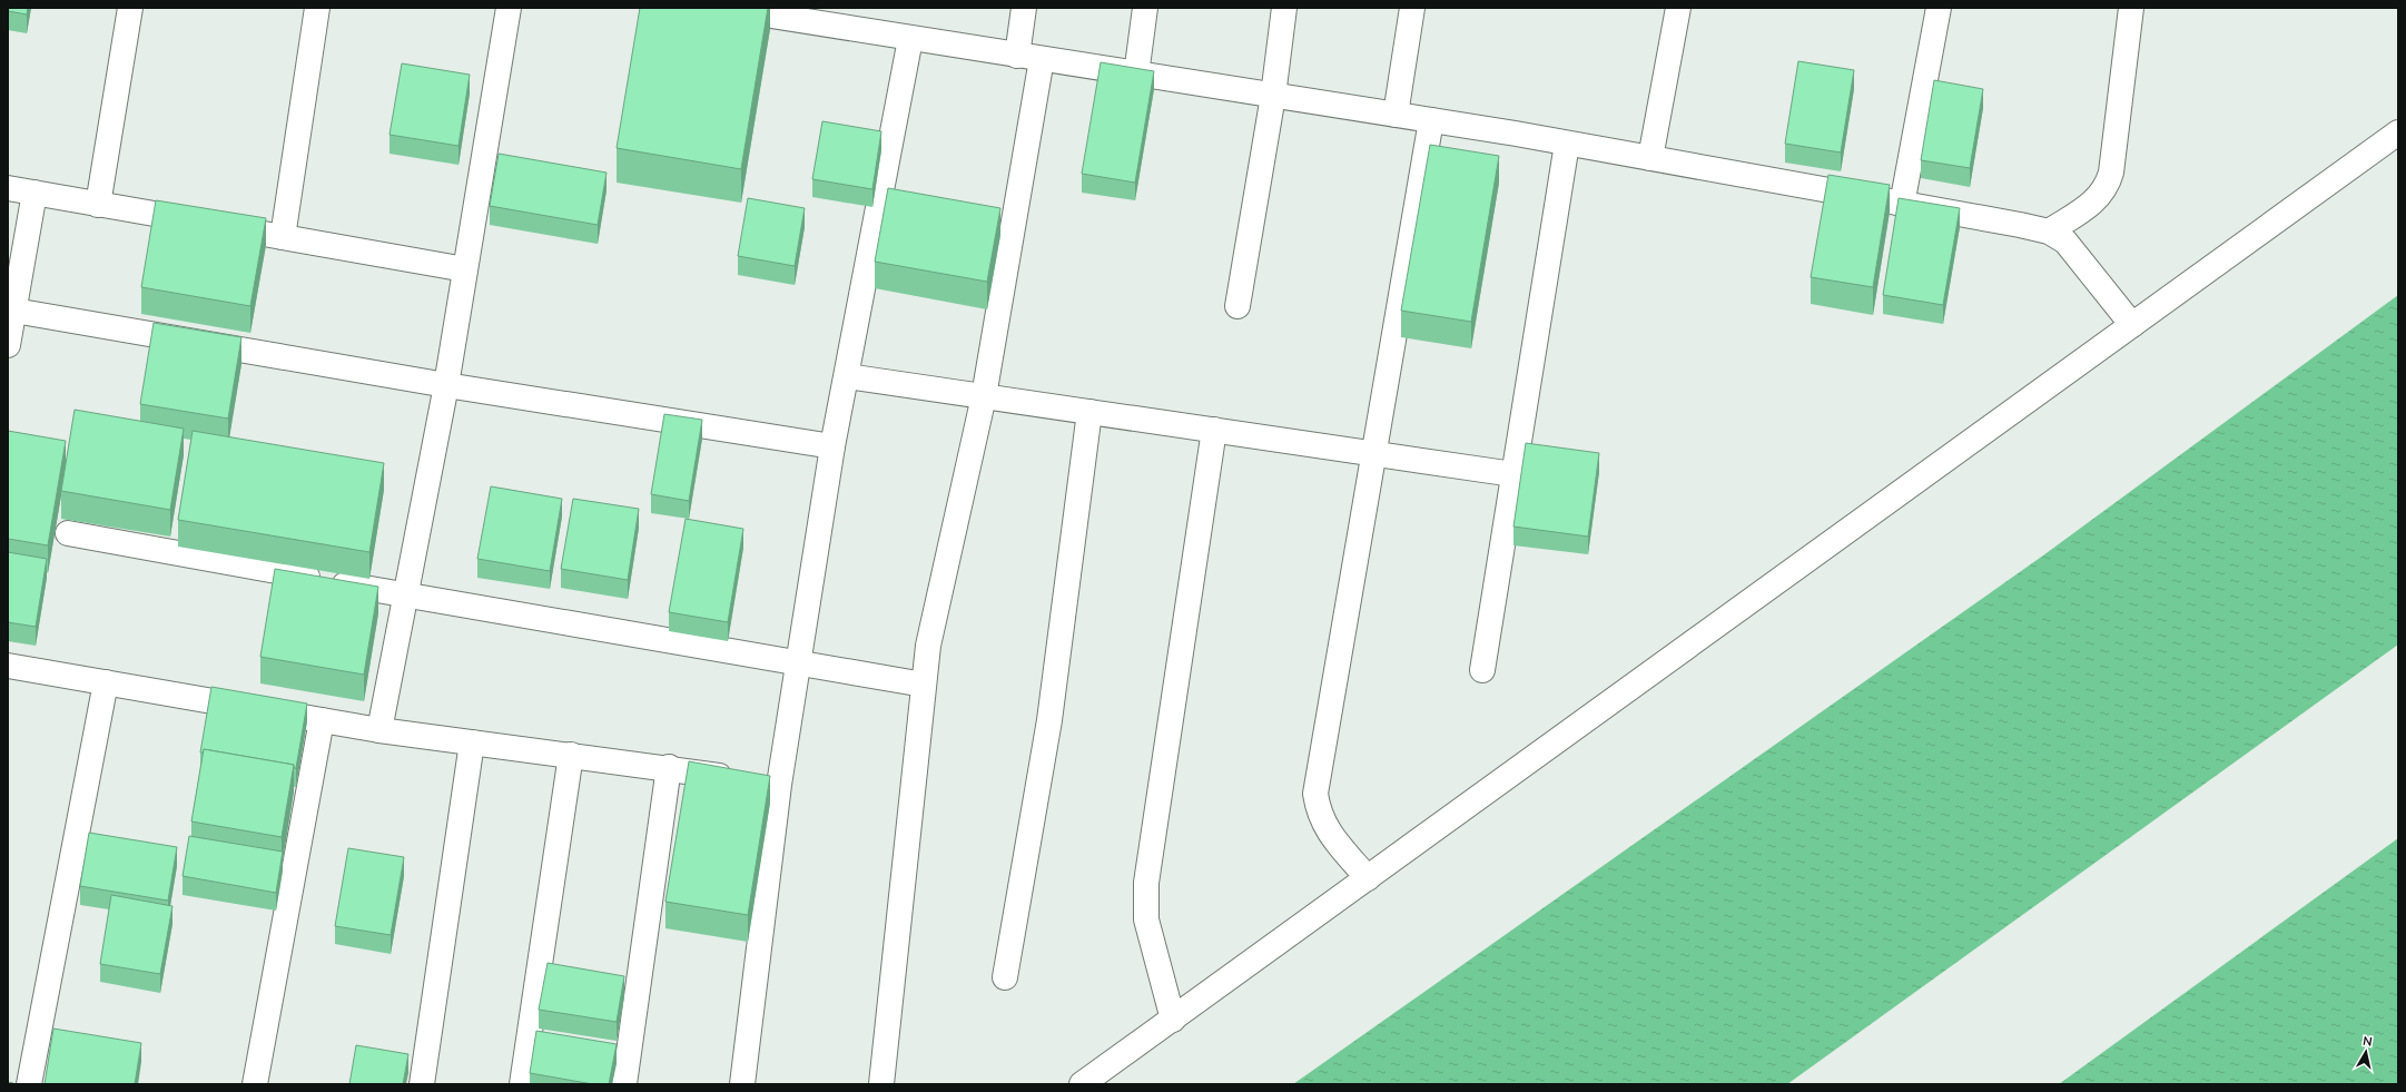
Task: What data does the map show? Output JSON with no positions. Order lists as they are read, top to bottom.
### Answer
{
  "north": "top"
}
